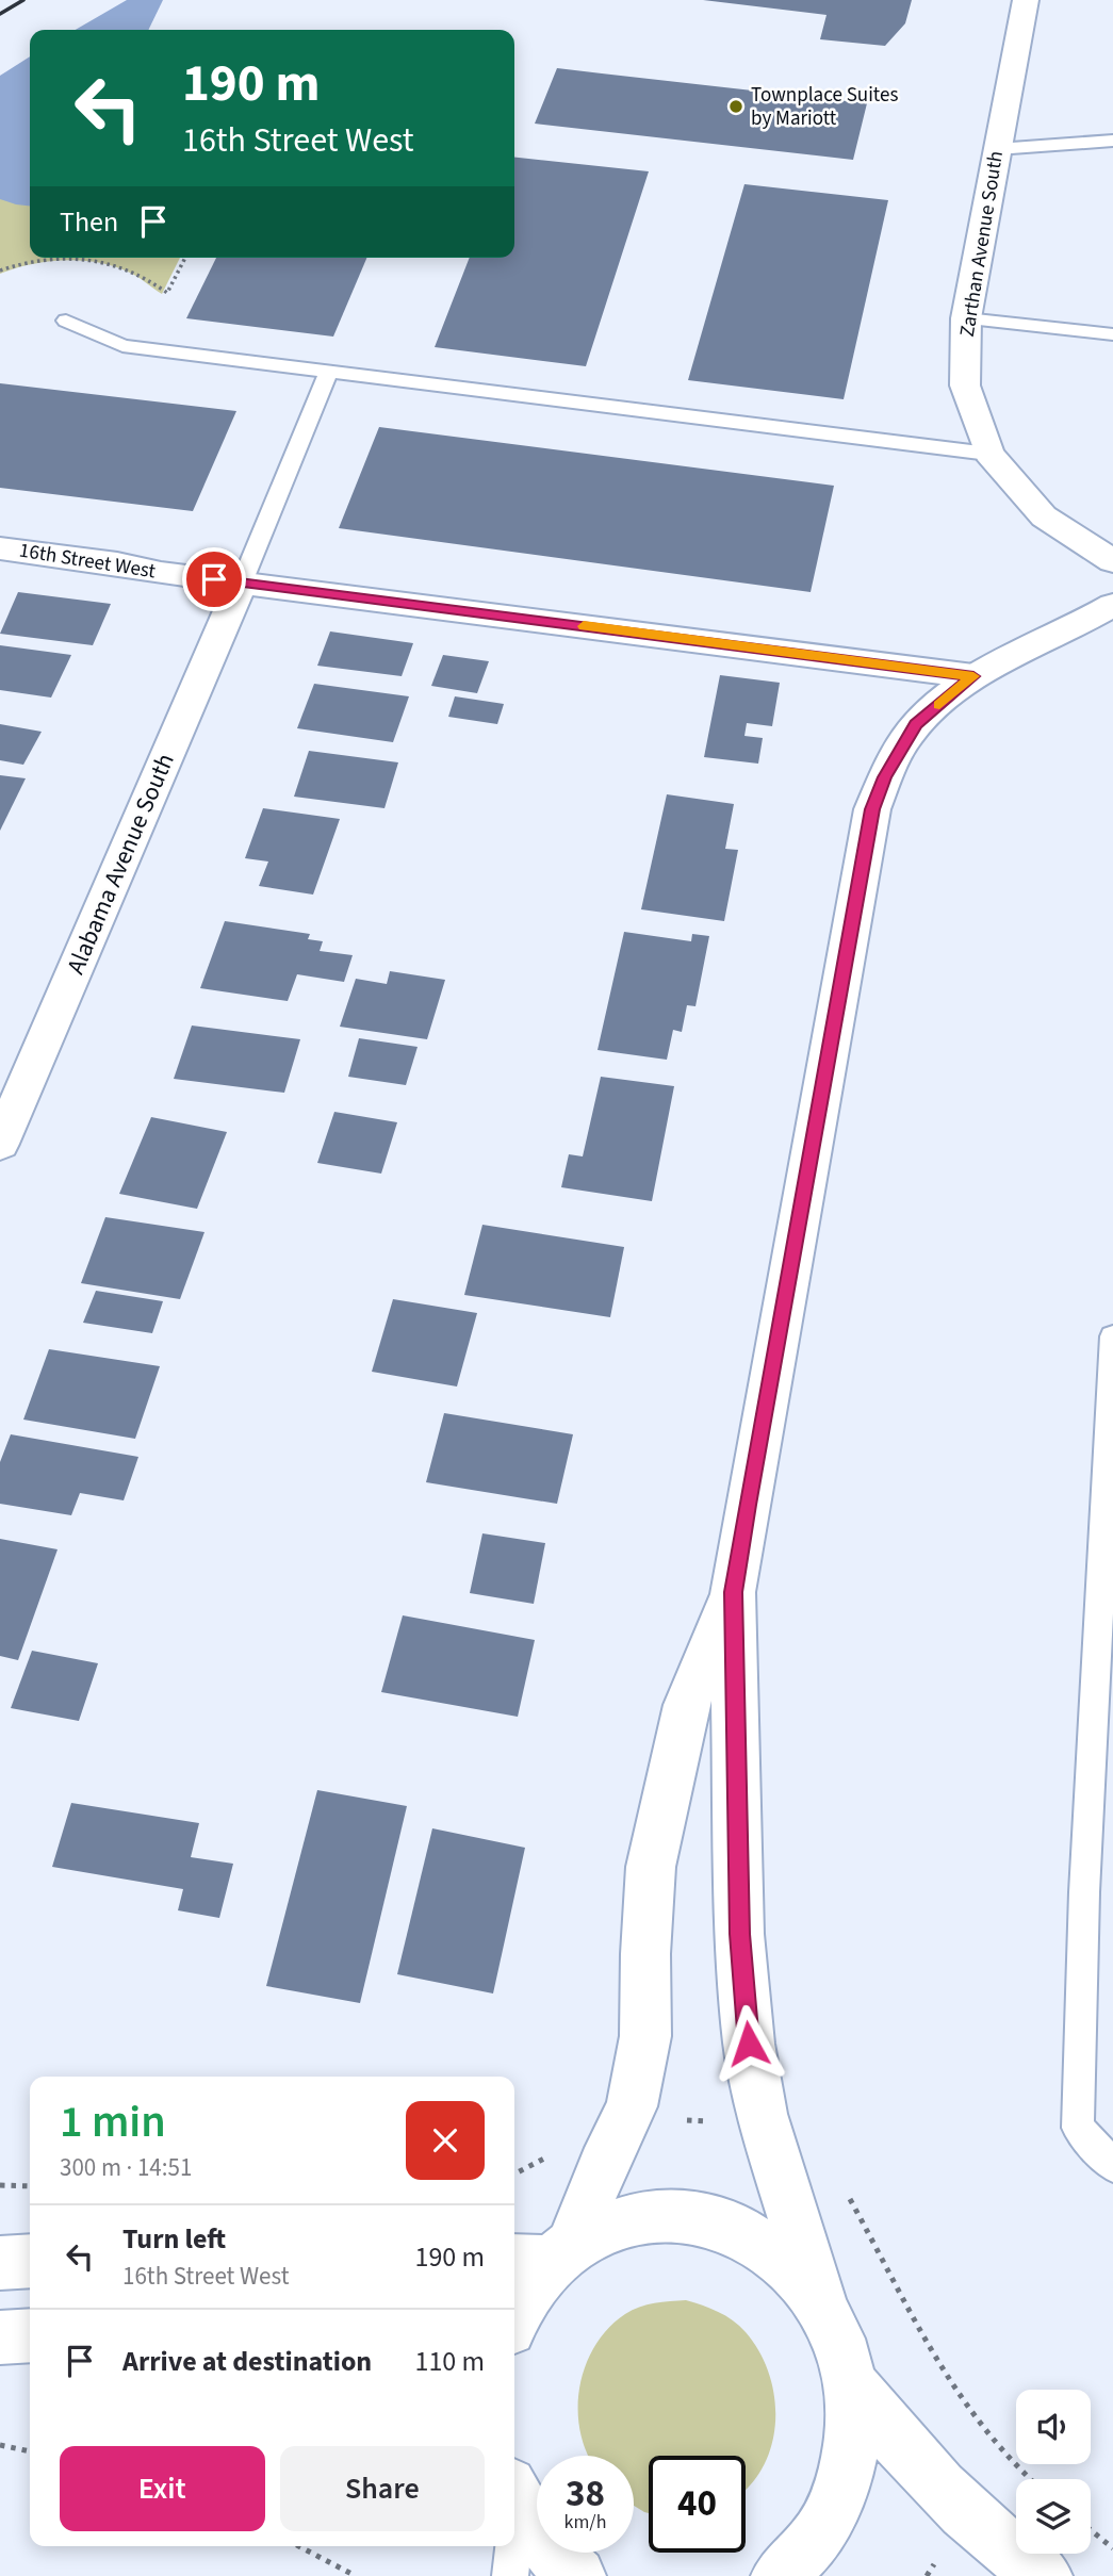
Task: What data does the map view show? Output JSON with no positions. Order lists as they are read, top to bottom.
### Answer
{
  "streets": {
    "street": ["Zarthan Avenue South", "16th Street West", "Alabama Avenue South"]
  },
  "crossings": [
    ["16th Street West", "Alabama Avenue South"]
  ],
  "places": ["Townplace Suites by Mariott"],
  "page": {
    "turn": ["190 m", "16th Street West"],
    "then": "Then",
    "heading": ["1 min", "300 m · 14:51"],
    "list": [
      {
        "name": "Turn left",
        "note": "16th Street West",
        "value": "190 m"
      },
      {
        "name": "Arrive at destination",
        "value": "110 m"
      }
    ],
    "buttons": ["Exit", "Share"],
    "speed": "38 km/h",
    "limit": "40"
  }
}
